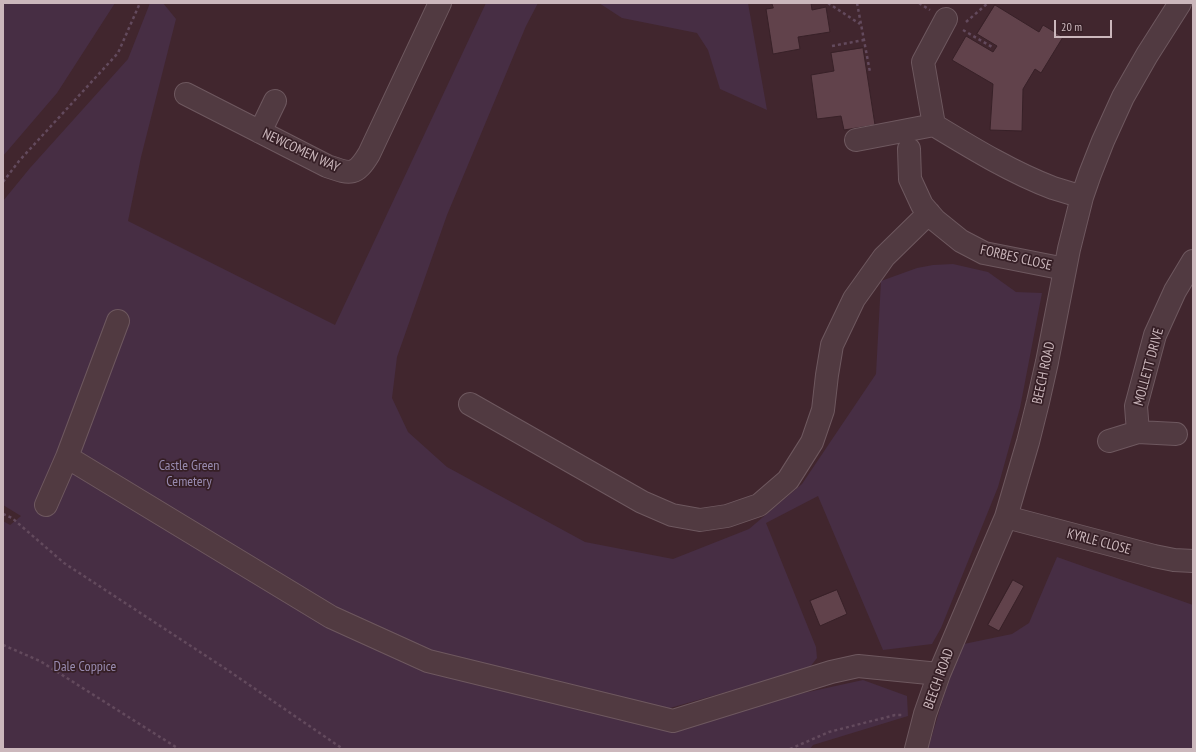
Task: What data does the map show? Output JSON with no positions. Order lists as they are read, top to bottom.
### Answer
{
  "streets": {
    "street": [
      "NEWCOMEN WAY",
      "FORBES CLOSE",
      "MOLLETT DRIVE",
      "BEECH ROAD",
      "KYRLE CLOSE"
    ]
  },
  "crossings": [
    ["FORBES CLOSE", "BEECH ROAD"],
    ["BEECH ROAD", "KYRLE CLOSE"]
  ],
  "parks": ["Castle Green Cemetery", "Dale Coppice"],
  "scale_bar": "20 m"
}
